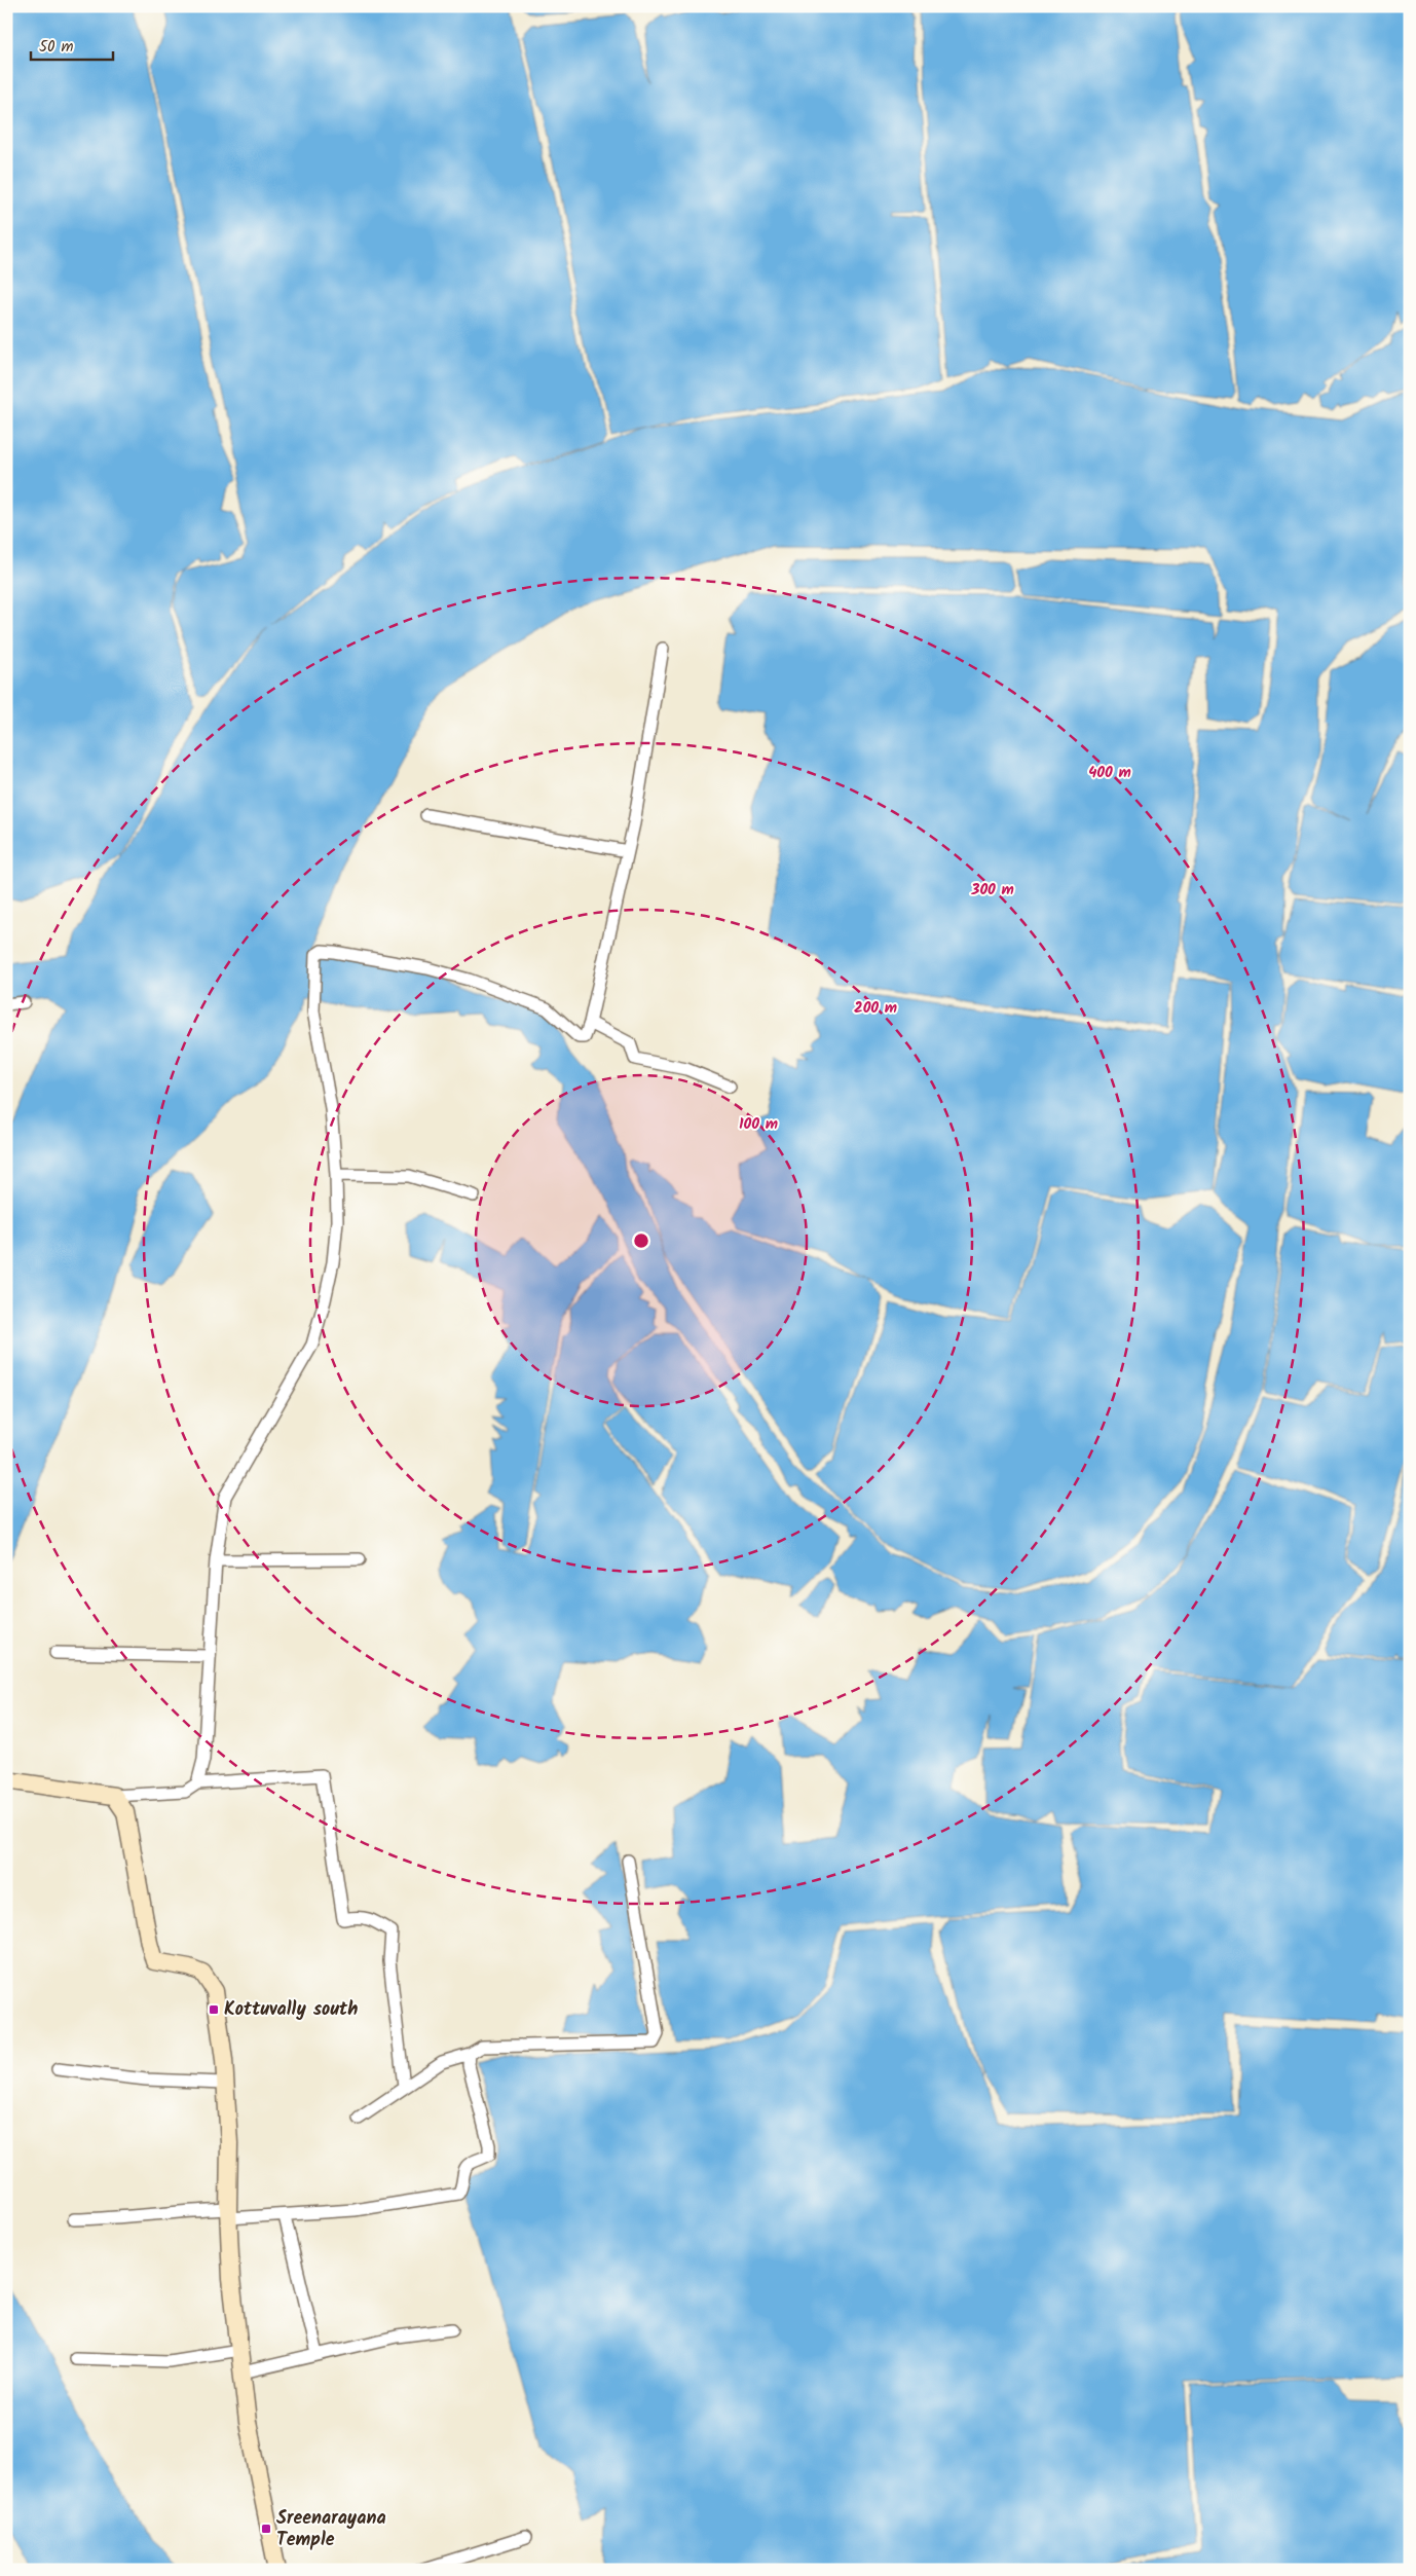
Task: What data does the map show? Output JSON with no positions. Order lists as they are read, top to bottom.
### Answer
{
  "places": {
    "transit": ["Kottuvally south", "Sreenarayana Temple"]
  },
  "scale_bar": "50 m",
  "rings": [
    "400 m",
    "300 m",
    "200 m",
    "100 m"
  ]
}
